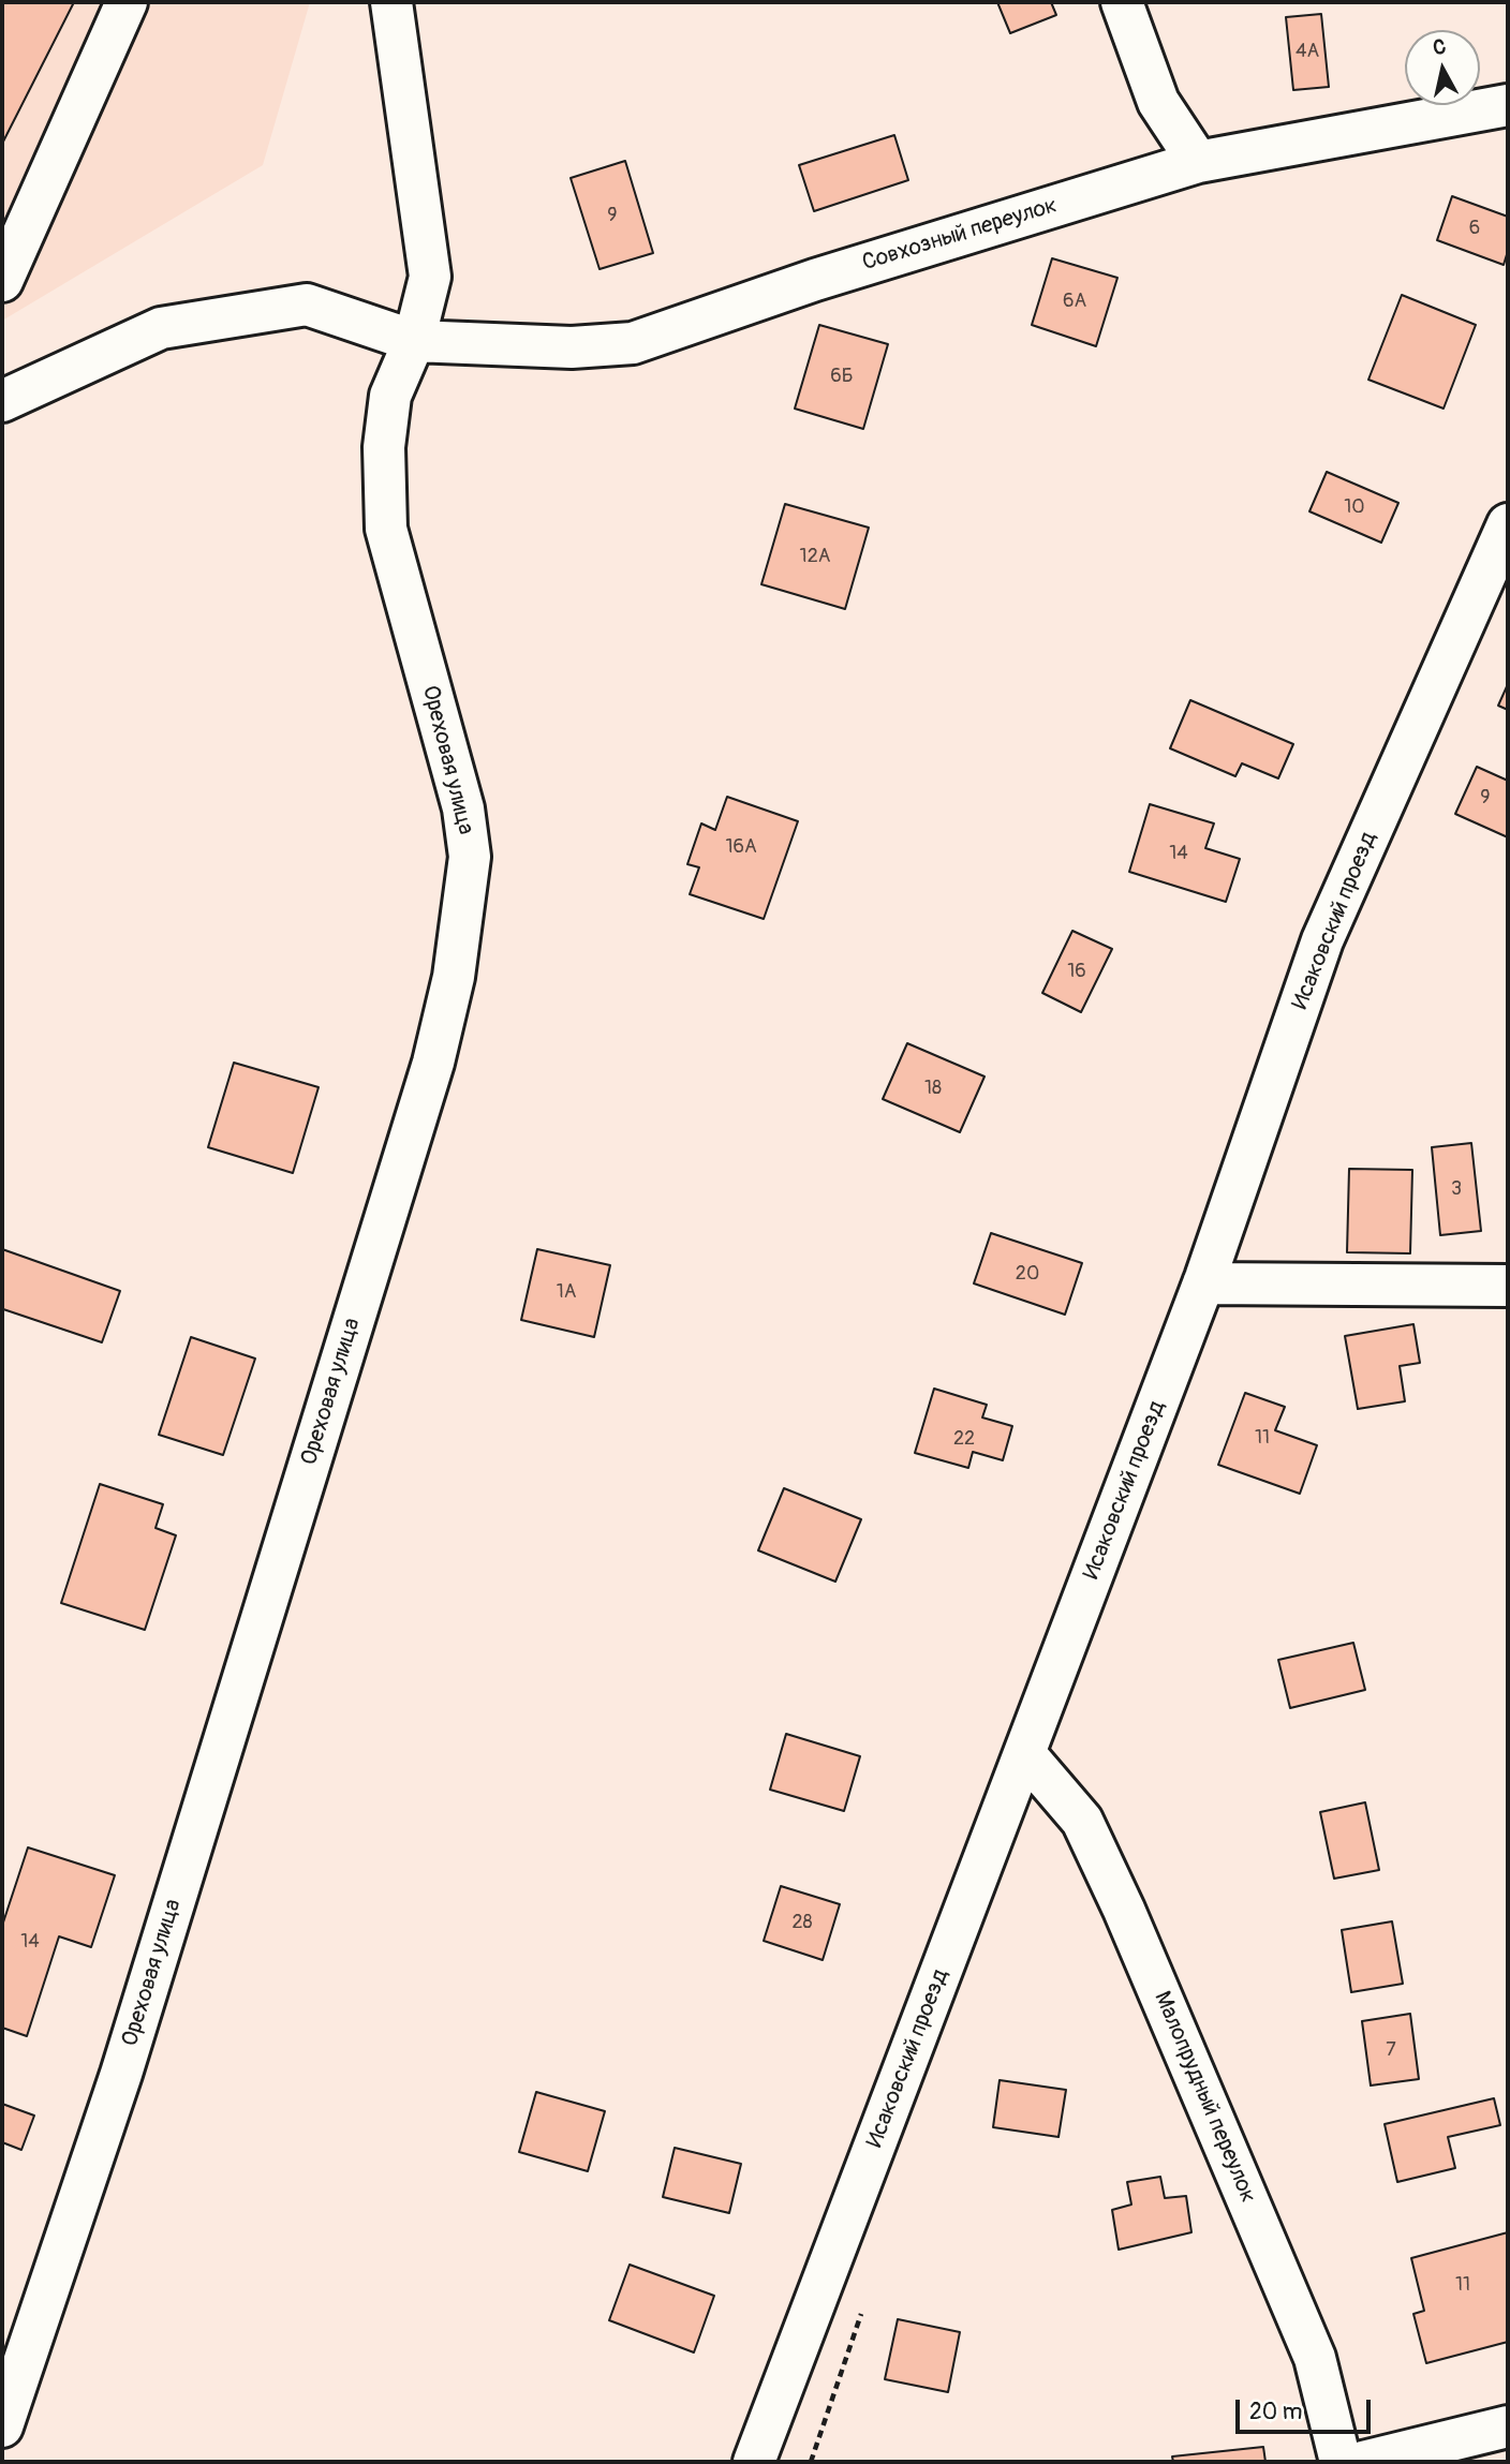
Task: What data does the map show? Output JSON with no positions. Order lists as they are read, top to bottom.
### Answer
{
  "streets": {
    "street": [
      "Совхозный переулок",
      "Ореховая улица",
      "Исаковский проезд",
      "Малопрудный переулок"
    ]
  },
  "crossings": [
    ["Совхозный переулок", "Ореховая улица"],
    ["Исаковский проезд", "Малопрудный переулок"]
  ],
  "house_numbers": [
    "4А",
    "9",
    "6",
    "6А",
    "6Б",
    "10",
    "12А",
    "9",
    "16А",
    "14",
    "16",
    "18",
    "3",
    "20",
    "1А",
    "11",
    "22",
    "28",
    "14",
    "7",
    "11"
  ],
  "scale_bar": "20 m",
  "north": "top"
}
